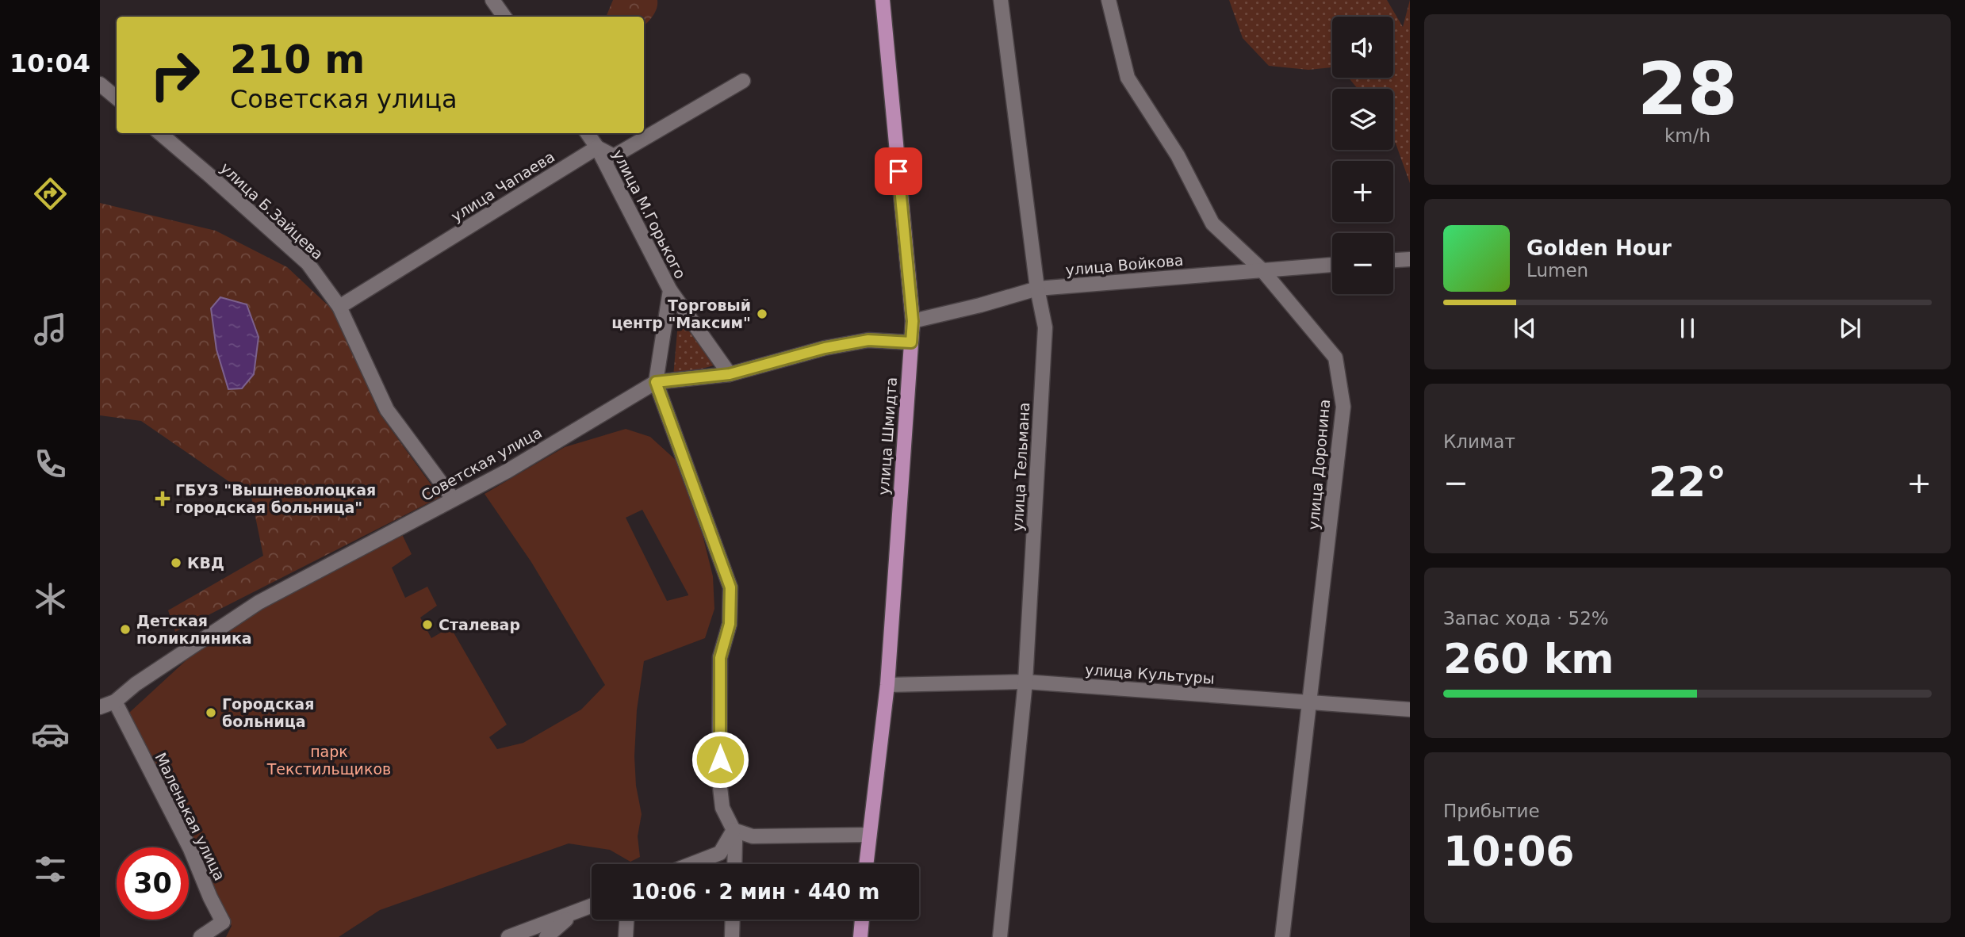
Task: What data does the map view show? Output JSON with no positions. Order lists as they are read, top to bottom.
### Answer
{
  "streets": {
    "main road": ["улица Шмидта"],
    "street": [
      "улица Чапаева",
      "улица Б.Зайцева",
      "улица М.Горького",
      "улица Войкова",
      "Советская улица",
      "улица Доронина",
      "улица Тельмана",
      "улица Культуры",
      "Маленькая улица"
    ]
  },
  "crossings": [
    ["улица Чапаева", "улица Б.Зайцева"],
    ["улица Чапаева", "улица М.Горького"],
    ["улица Б.Зайцева", "Советская улица"],
    ["улица М.Горького", "Советская улица"],
    ["улица Войкова", "улица Шмидта"],
    ["улица Войкова", "улица Доронина"],
    ["улица Войкова", "улица Тельмана"],
    ["улица Шмидта", "Советская улица"],
    ["улица Шмидта", "улица Культуры"],
    ["Советская улица", "Маленькая улица"],
    ["улица Доронина", "улица Культуры"],
    ["улица Тельмана", "улица Культуры"]
  ],
  "parks": ["парк Текстильщиков"],
  "places": {
    "other": [
      "Торговый центр \"Максим\"",
      "КВД",
      "Сталевар",
      "Детская поликлиника",
      "Городская больница"
    ],
    "health": ["ГБУЗ \"Вышневолоцкая городская больница\""]
  },
  "page": {
    "tabs": "10:04",
    "tile": [
      ["28", "km/h"],
      "Климат",
      ["Запас хода · 52%", "260 km"],
      ["Прибытие", "10:06"]
    ],
    "map_buttons": ["+", "−"],
    "turn": ["210 m", "Советская улица"],
    "song": ["Golden Hour", "Lumen"],
    "heat": ["−", "22°", "+"],
    "limit": "30",
    "trip": "10:06 · 2 мин · 440 m"
  }
}
